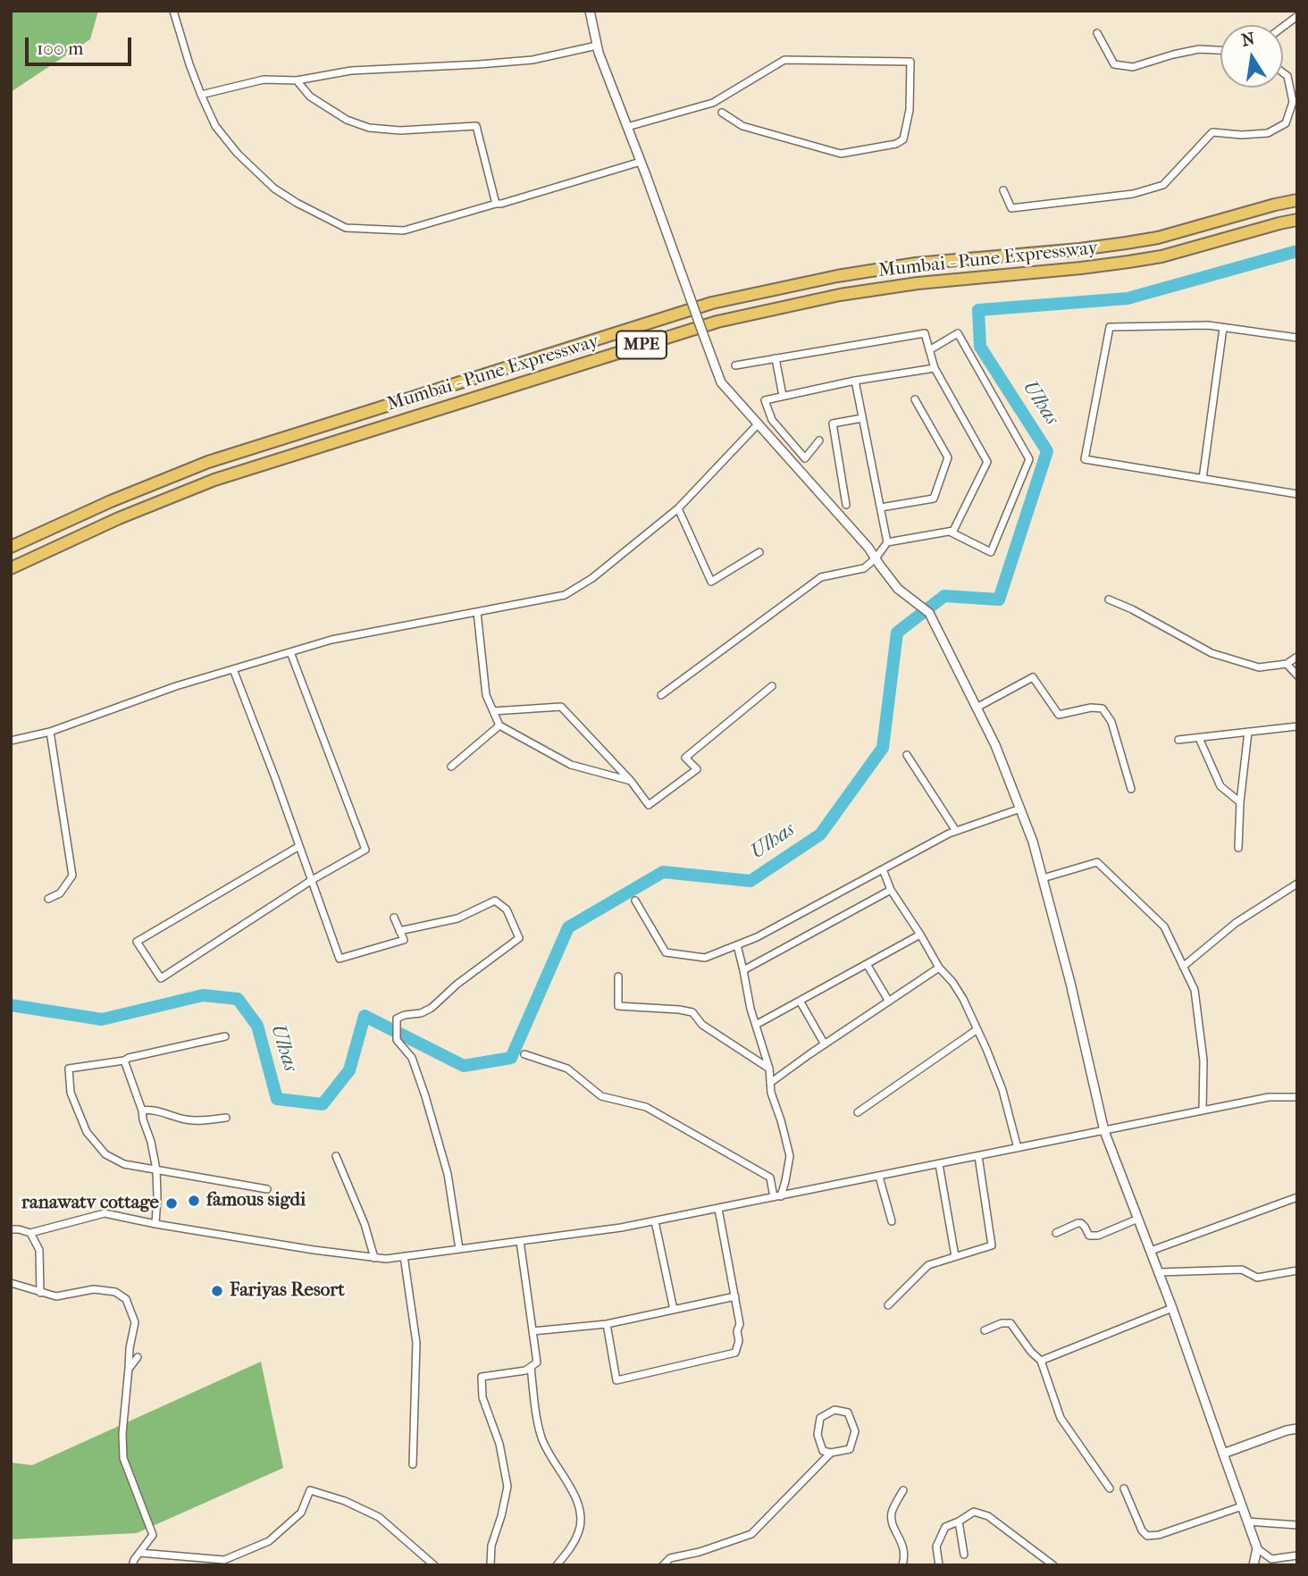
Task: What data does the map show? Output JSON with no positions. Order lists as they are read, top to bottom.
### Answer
{
  "streets": {
    "highway": ["Mumbai - Pune Expressway", "MPE"]
  },
  "water": ["Ulhas"],
  "places": ["famous sigdi", "ranawatv cottage", "Fariyas Resort"],
  "scale_bar": "100 m",
  "north": "top"
}
